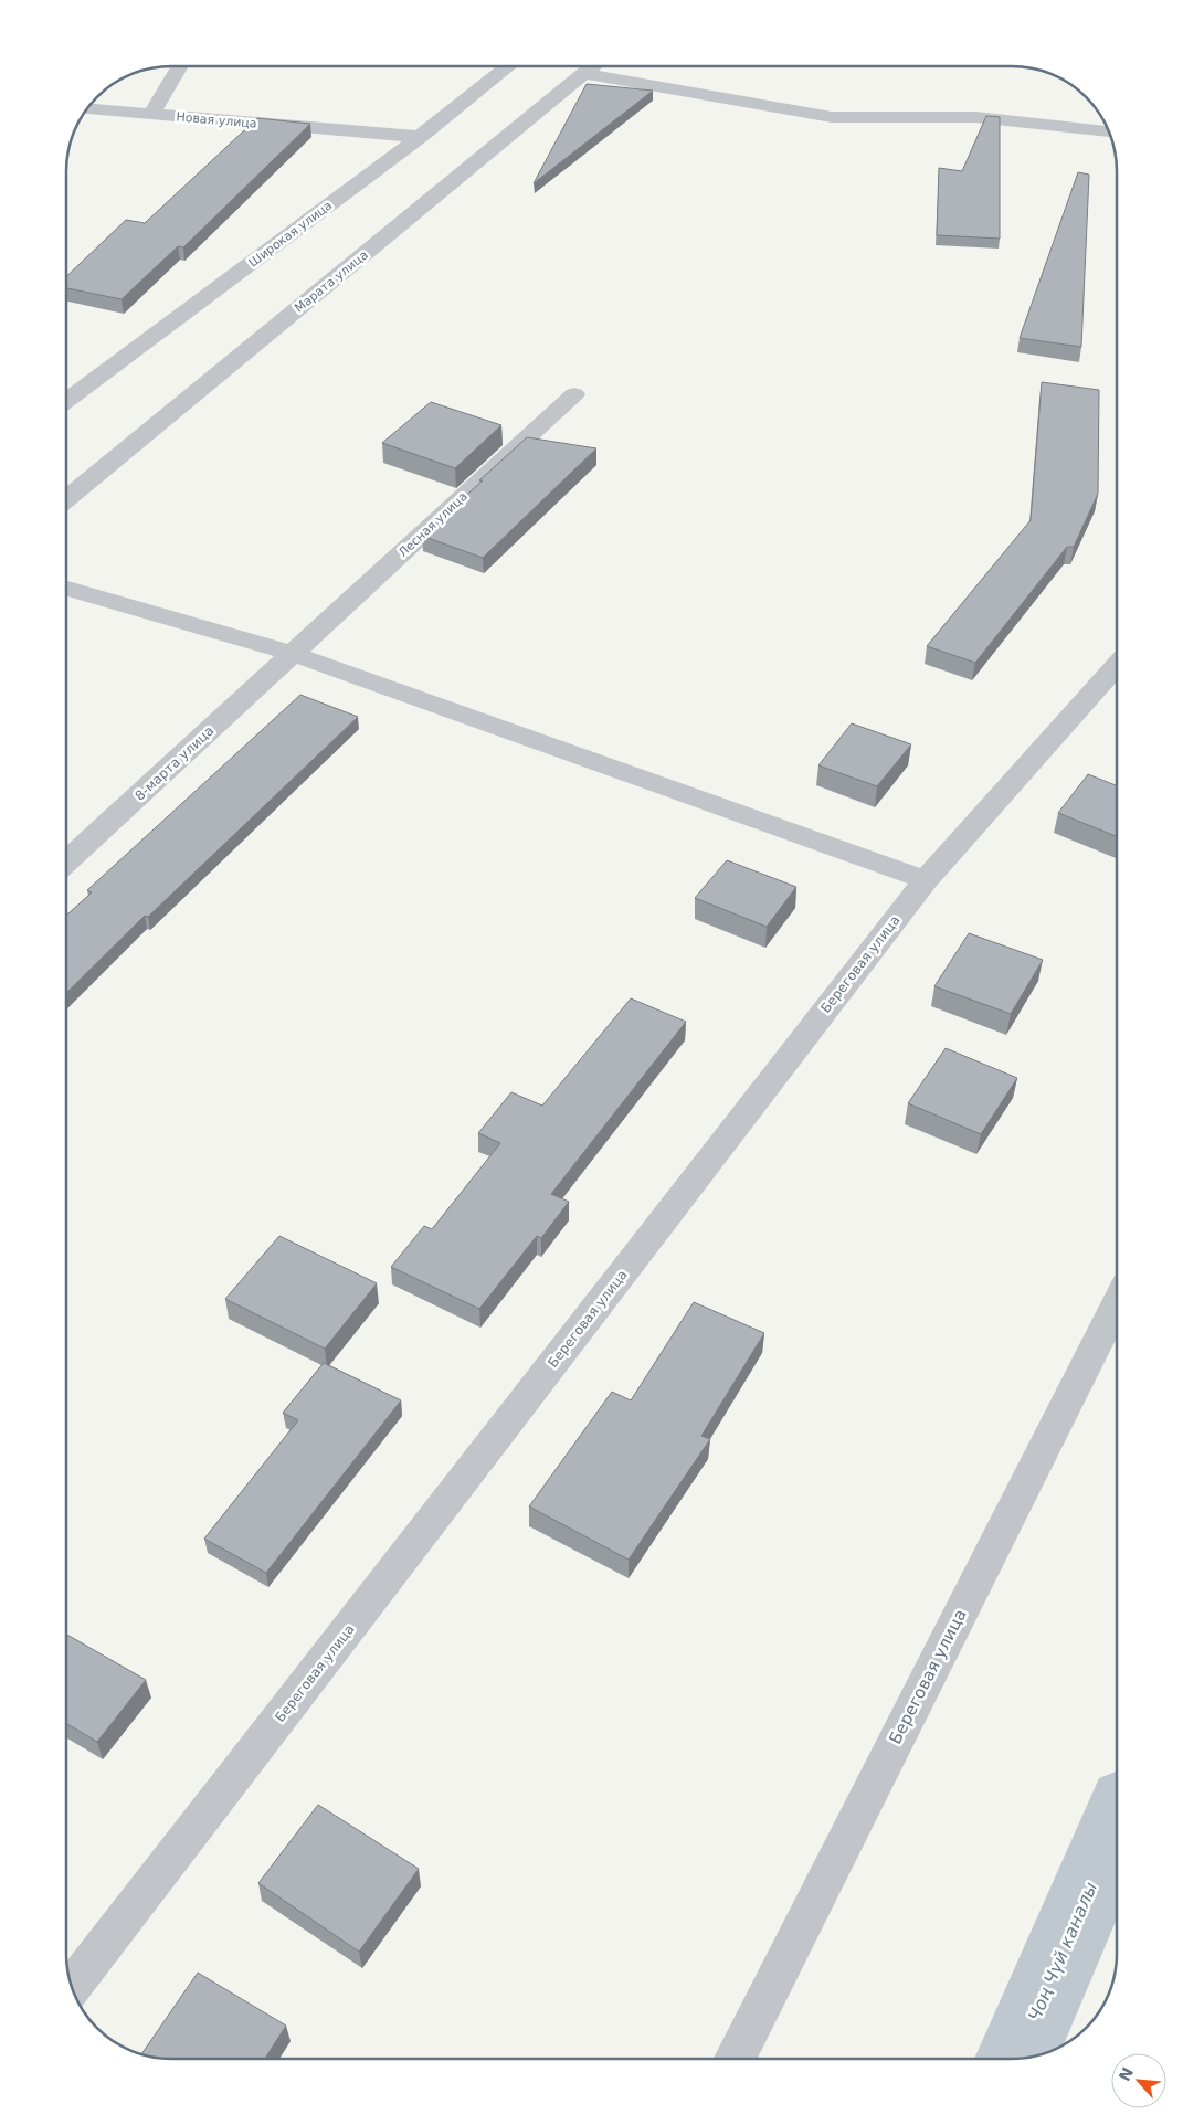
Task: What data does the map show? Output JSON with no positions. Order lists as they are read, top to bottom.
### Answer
{
  "streets": {
    "street": [
      "Новая улица",
      "Широкая улица",
      "Марата улица",
      "Лесная улица",
      "8-марта улица",
      "Береговая улица"
    ]
  },
  "crossings": [
    ["Новая улица", "Широкая улица"],
    ["Лесная улица", "8-марта улица"]
  ],
  "water": ["Чоң Чүй каналы"],
  "north": "top left"
}
